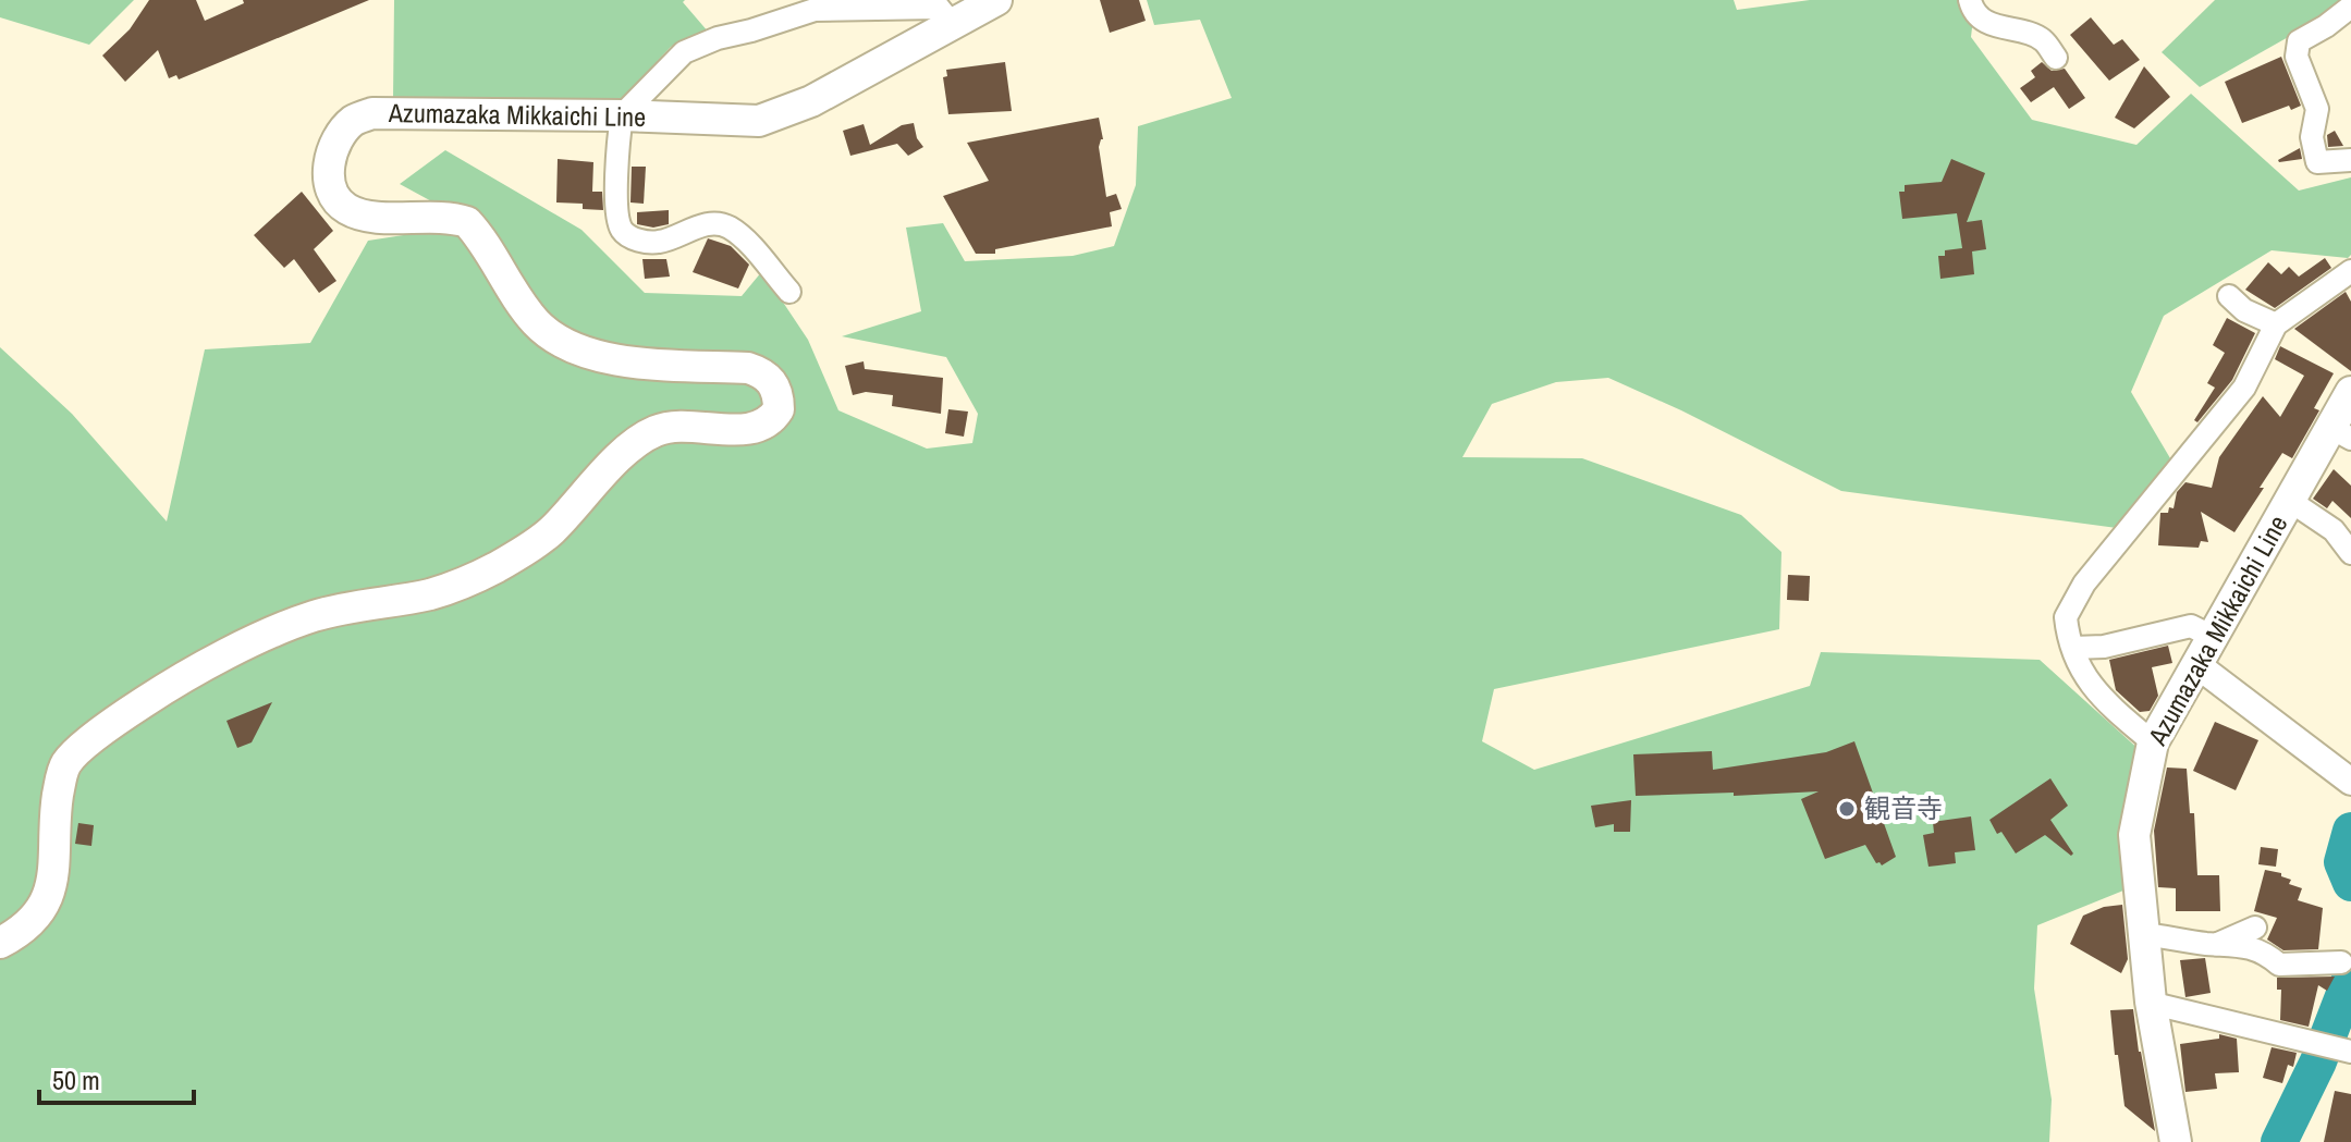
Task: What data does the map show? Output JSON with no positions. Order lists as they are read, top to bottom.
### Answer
{
  "streets": {
    "main road": ["Azumazaka Mikkaichi Line"]
  },
  "places": ["観音寺"],
  "scale_bar": "50 m"
}
